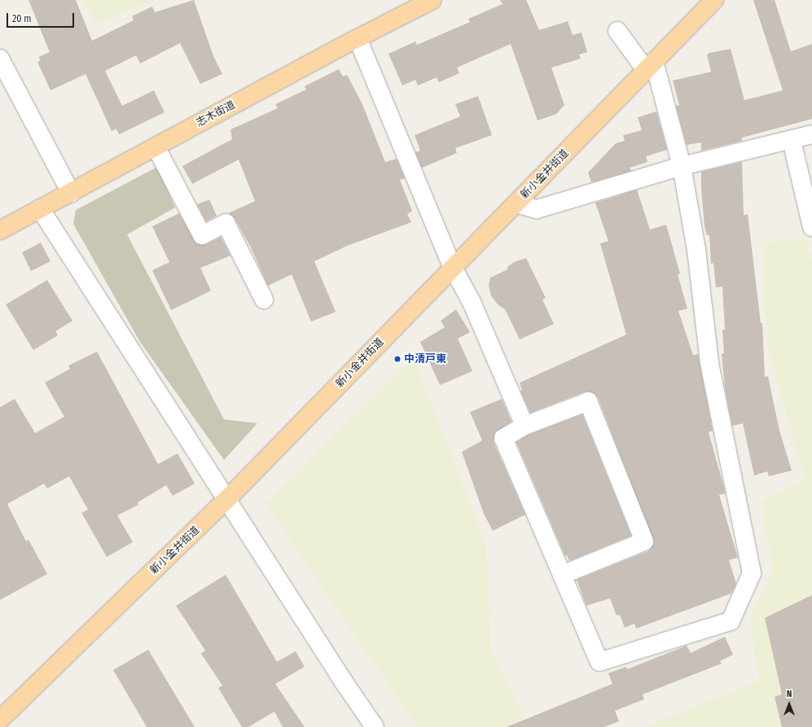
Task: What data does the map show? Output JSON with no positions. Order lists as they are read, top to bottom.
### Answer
{
  "streets": {
    "main road": ["志木街道", "新小金井街道"]
  },
  "places": ["中清戸東"],
  "scale_bar": "20 m",
  "north": "top"
}
